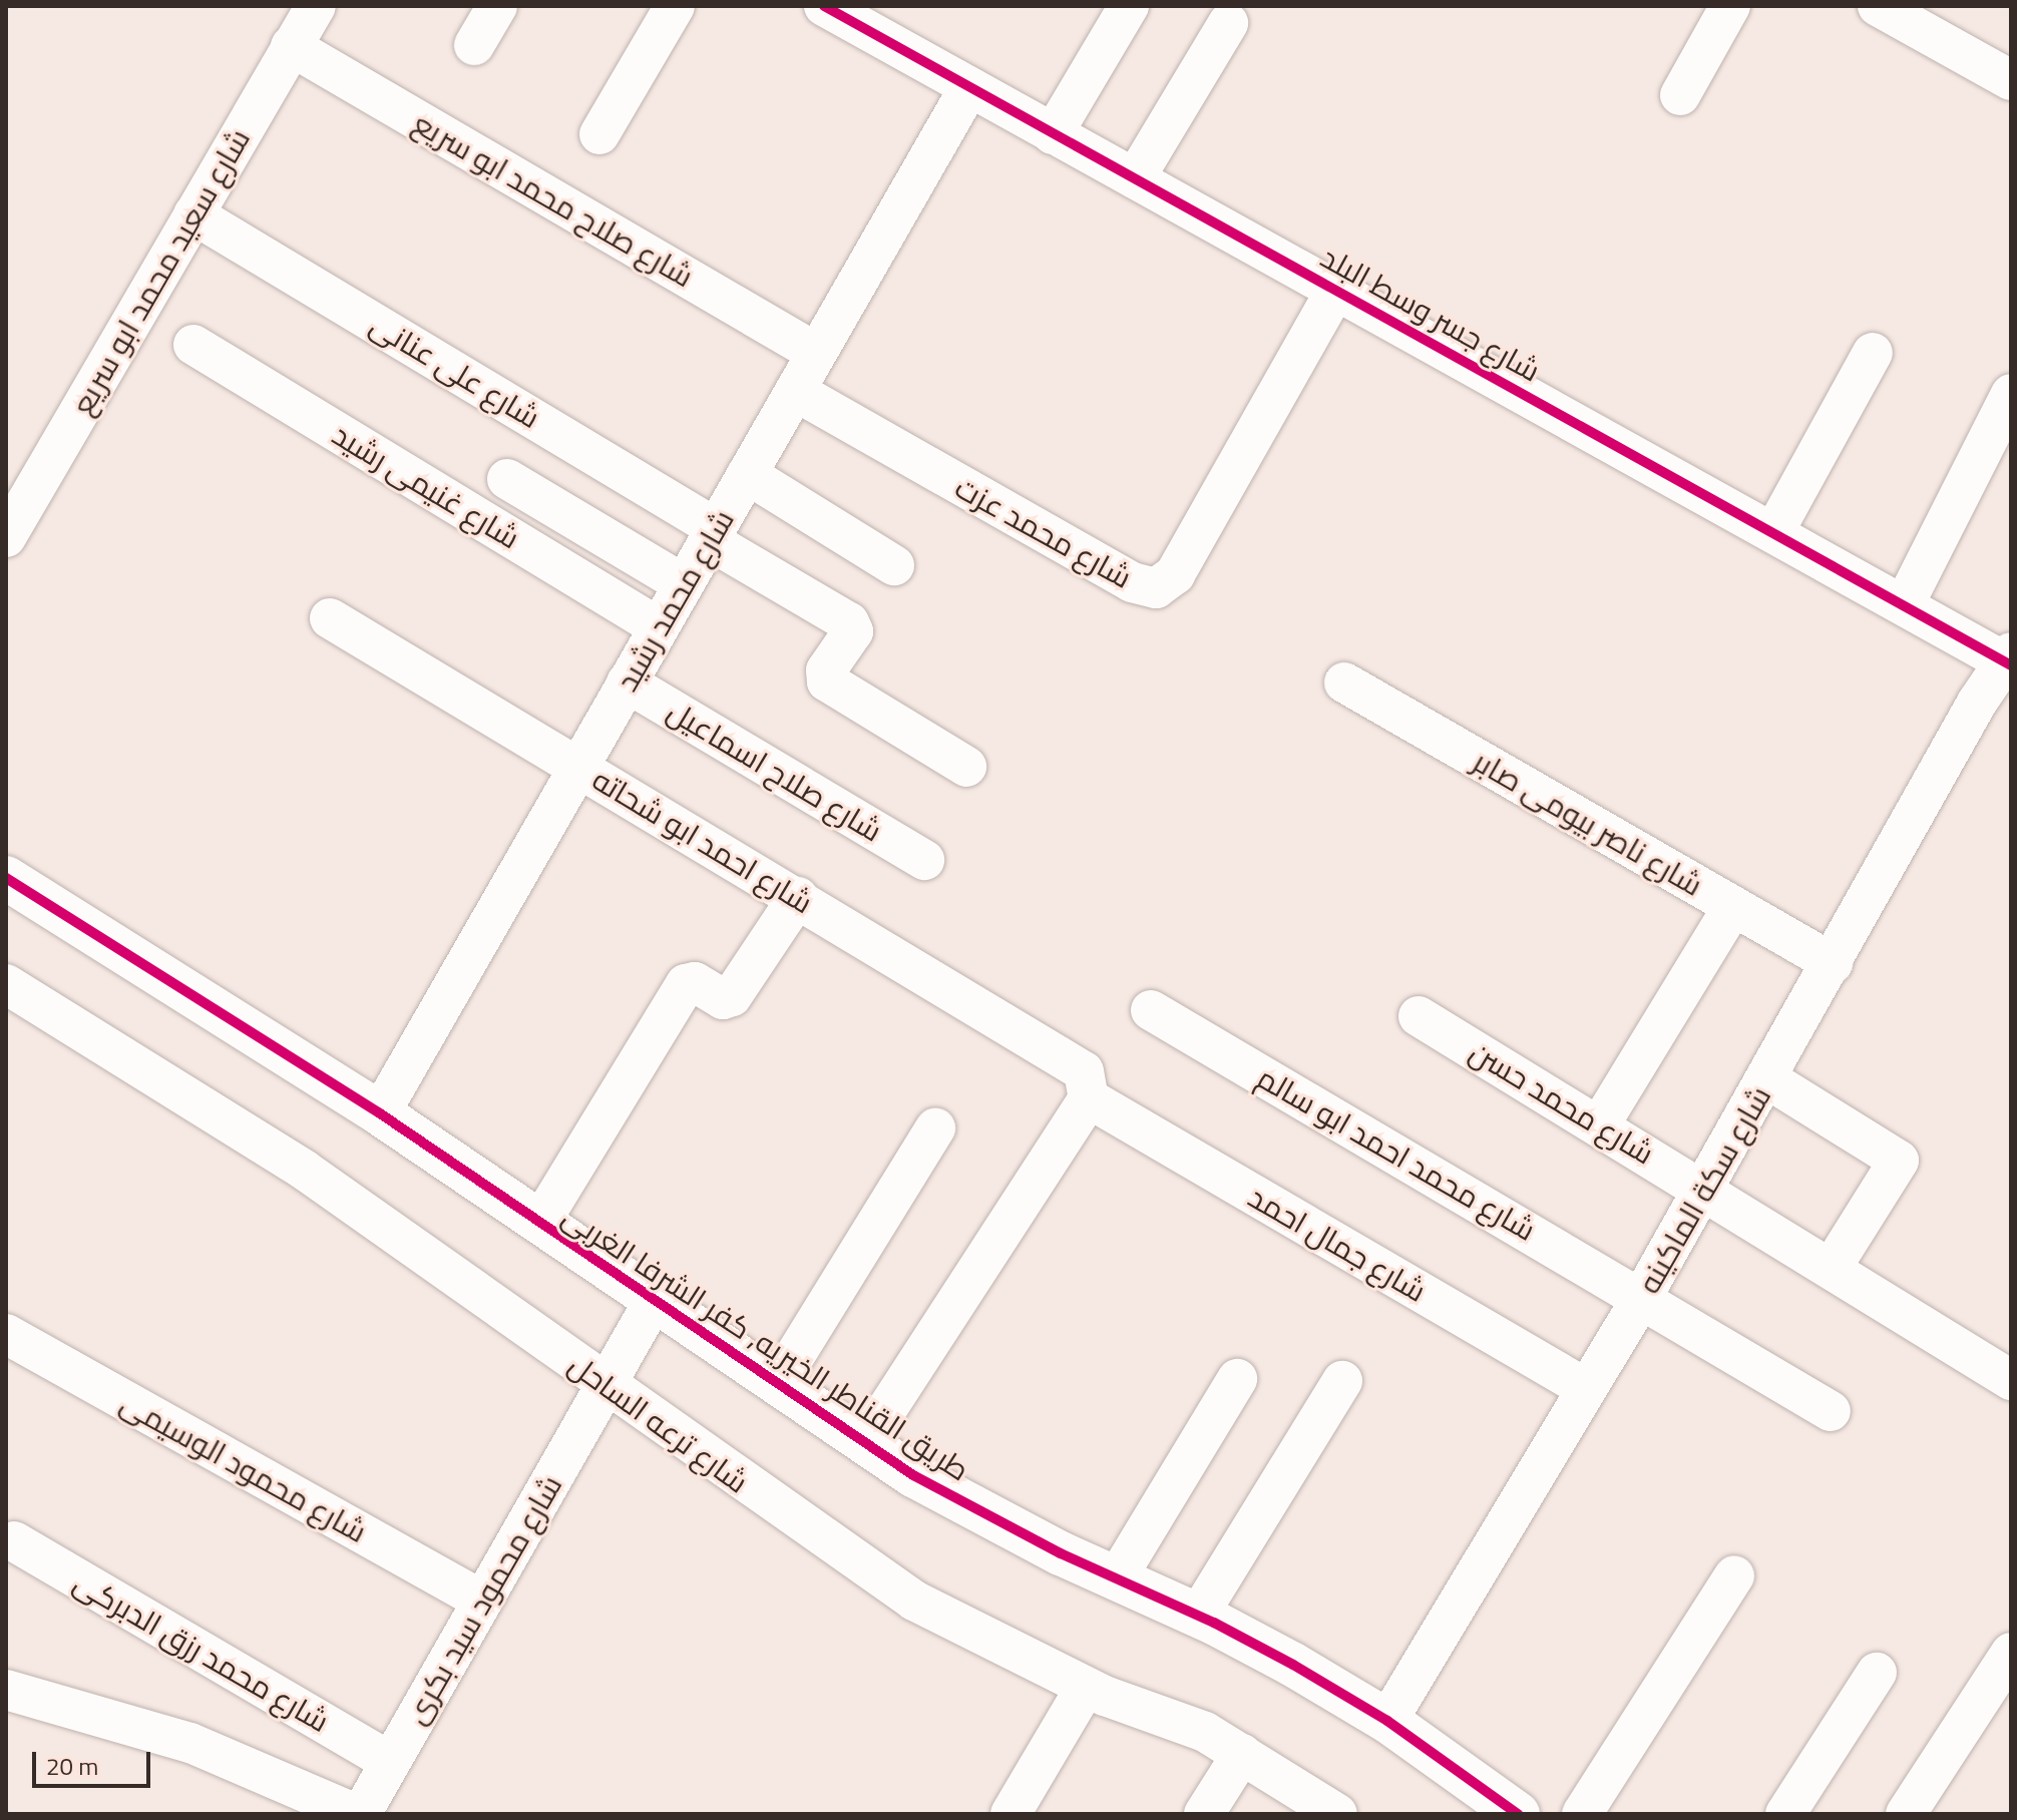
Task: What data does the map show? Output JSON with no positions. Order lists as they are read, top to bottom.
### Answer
{
  "streets": {
    "street": [
      "شارع صلاح محمد ابو سريع",
      "شارع سعيد محمد ابو سريع",
      "شارع جسر وسط البلد",
      "شارع على عنانى",
      "شارع غنيمى رشيد",
      "شارع محمد عزت",
      "شارع محمد رشيد",
      "شارع صلاح اسماعيل",
      "شارع ناصر بيومى صابر",
      "شارع احمد ابو شحاته",
      "شارع محمد حسن",
      "شارع محمد احمد ابو سالم",
      "شارع سكة الماكينه",
      "شارع جمال احمد",
      "طريق القناطر الخيريه, كفر الشرفا الغربى",
      "شارع ترعه الساحل",
      "شارع محمود الوسيمى",
      "شارع محمود سيد بكرى",
      "شارع محمد رزق الدبركى"
    ]
  },
  "crossings": [
    ["شارع صلاح محمد ابو سريع", "شارع سعيد محمد ابو سريع"],
    ["شارع صلاح محمد ابو سريع", "شارع محمد رشيد"],
    ["شارع سعيد محمد ابو سريع", "شارع على عنانى"],
    ["شارع جسر وسط البلد", "شارع محمد عزت"],
    ["شارع جسر وسط البلد", "شارع محمد رشيد"],
    ["شارع جسر وسط البلد", "شارع سكة الماكينه"],
    ["شارع على عنانى", "شارع محمد رشيد"],
    ["شارع غنيمى رشيد", "شارع محمد رشيد"],
    ["شارع محمد عزت", "شارع محمد رشيد"],
    ["شارع محمد رشيد", "شارع صلاح اسماعيل"],
    ["شارع محمد رشيد", "شارع احمد ابو شحاته"],
    ["شارع محمد رشيد", "طريق القناطر الخيريه, كفر الشرفا الغربى"],
    ["شارع ناصر بيومى صابر", "شارع سكة الماكينه"],
    ["شارع احمد ابو شحاته", "شارع جمال احمد"],
    ["شارع محمد حسن", "شارع سكة الماكينه"],
    ["شارع محمد احمد ابو سالم", "شارع سكة الماكينه"],
    ["شارع سكة الماكينه", "شارع جمال احمد"],
    ["شارع سكة الماكينه", "طريق القناطر الخيريه, كفر الشرفا الغربى"],
    ["طريق القناطر الخيريه, كفر الشرفا الغربى", "شارع محمود سيد بكرى"],
    ["شارع ترعه الساحل", "شارع محمود سيد بكرى"],
    ["شارع محمود الوسيمى", "شارع محمود سيد بكرى"],
    ["شارع محمود سيد بكرى", "شارع محمد رزق الدبركى"]
  ],
  "scale_bar": "20 m"
}
